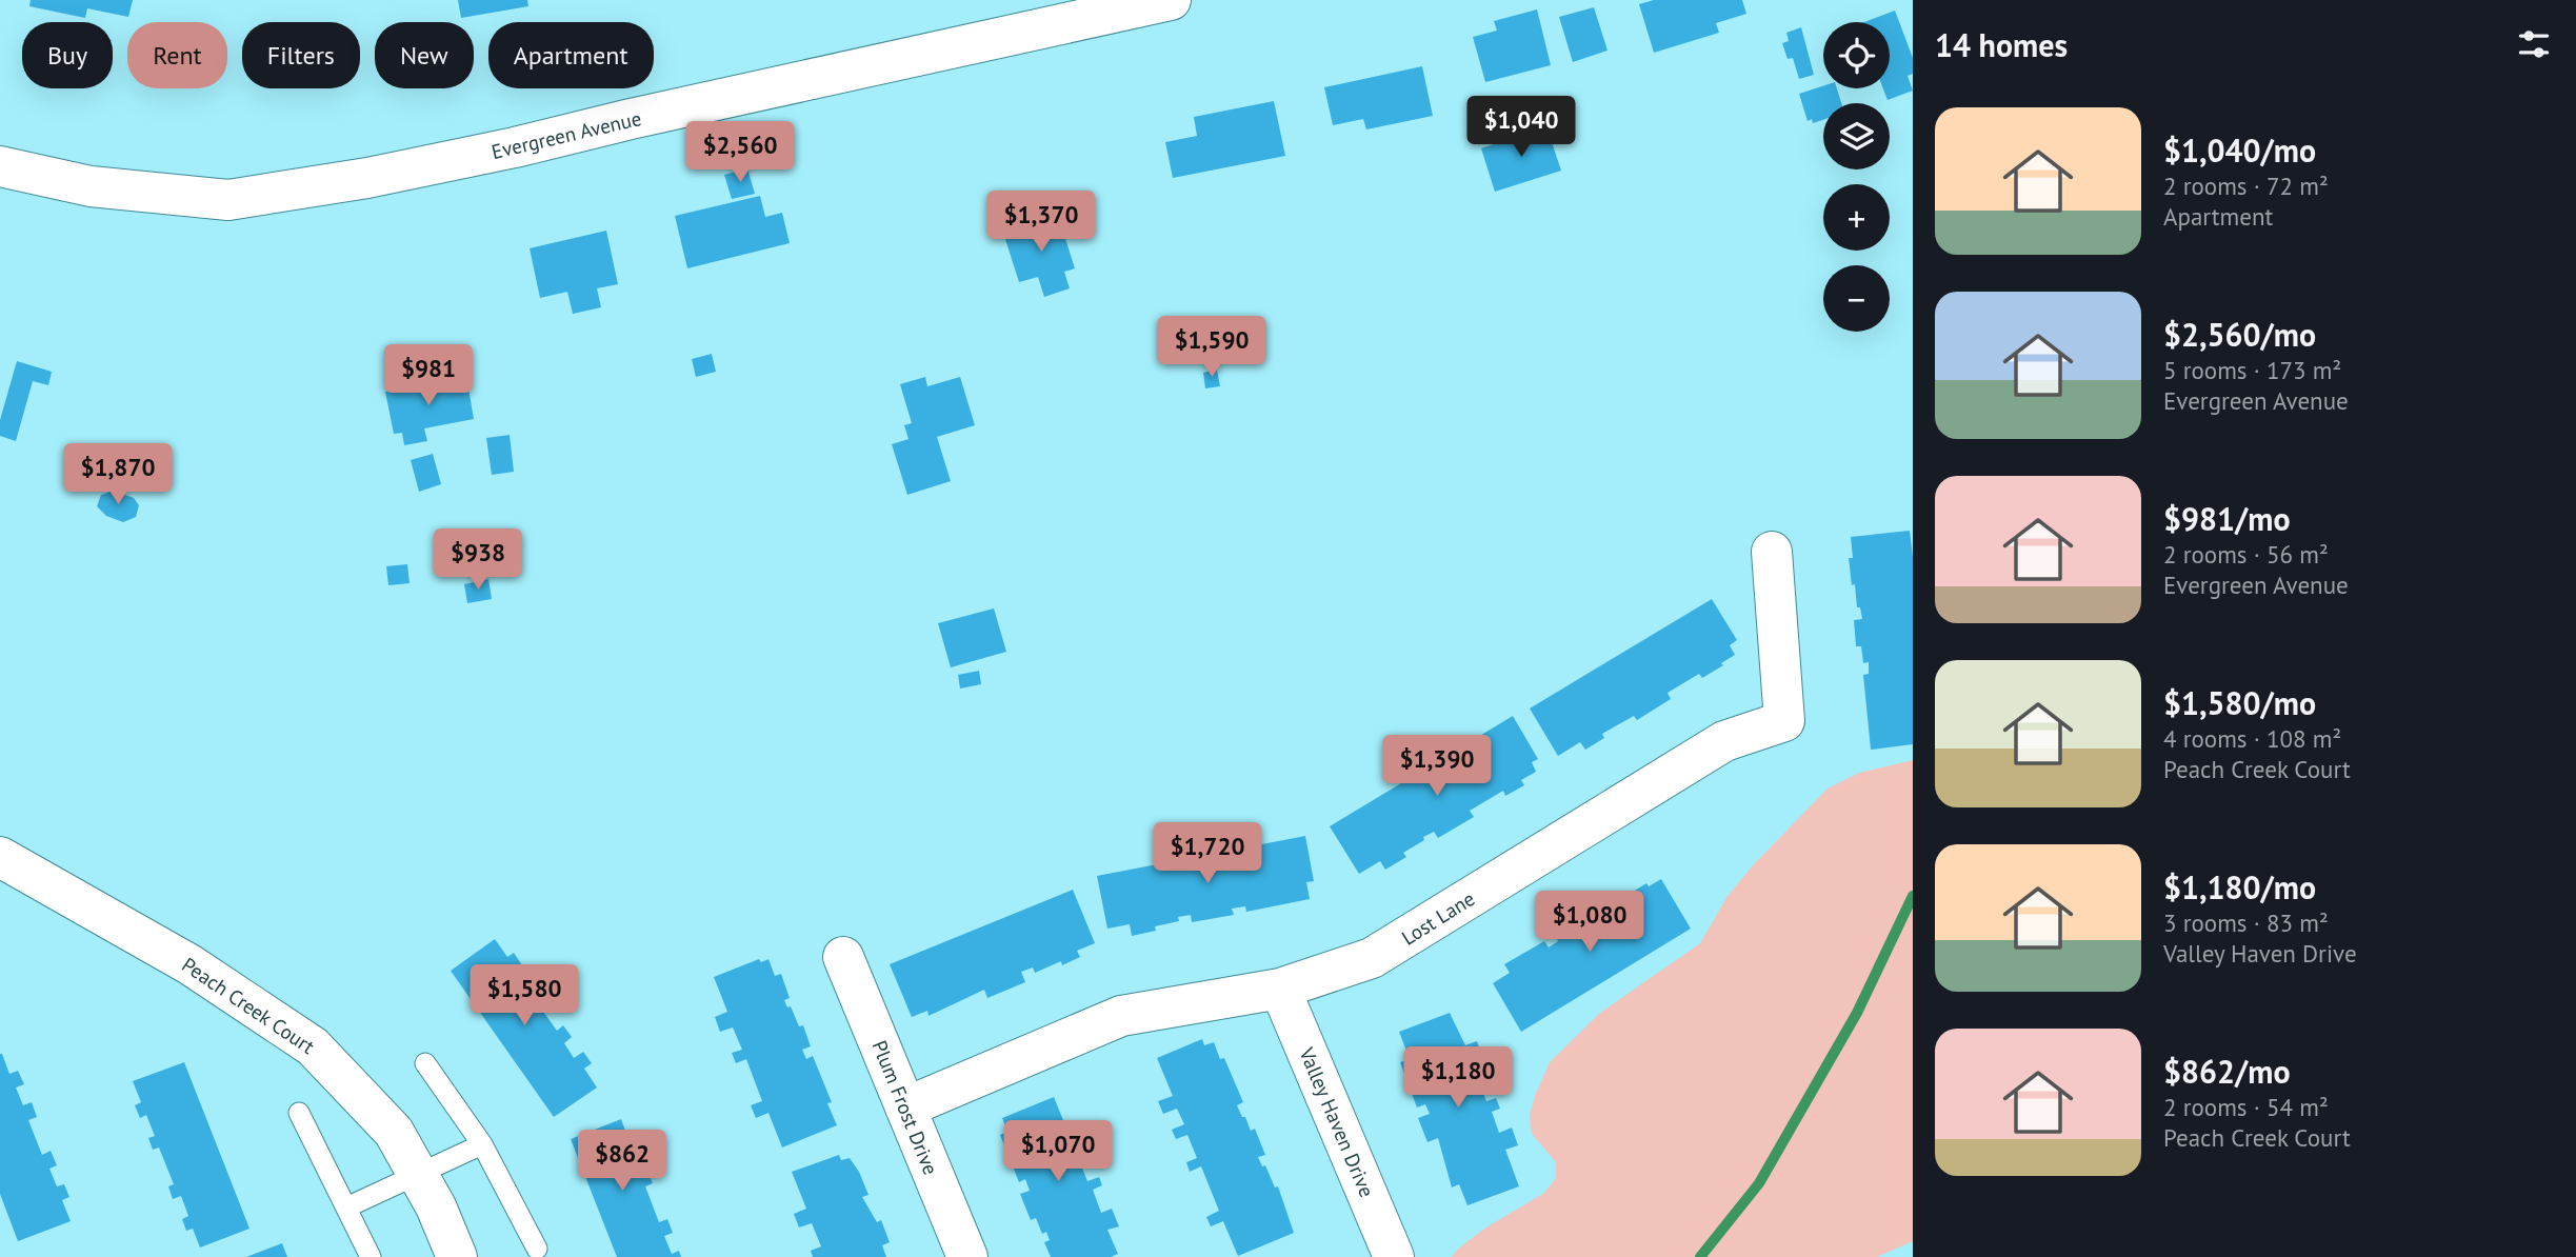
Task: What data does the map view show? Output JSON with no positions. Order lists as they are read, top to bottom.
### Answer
{
  "streets": {
    "street": [
      "Evergreen Avenue",
      "Lost Lane",
      "Peach Creek Court",
      "Plum Frost Drive",
      "Valley Haven Drive"
    ]
  },
  "crossings": [
    ["Lost Lane", "Plum Frost Drive"],
    ["Lost Lane", "Valley Haven Drive"]
  ],
  "page": {
    "heading": "14 homes",
    "map_buttons": ["+", "−"],
    "chip": [
      "Buy",
      "Rent",
      "Filters",
      "New",
      "Apartment"
    ],
    "list": [
      {
        "name": "$1,040/mo",
        "note": "2 rooms · 72 m² · Apartment"
      },
      {
        "name": "$2,560/mo",
        "note": "5 rooms · 173 m² · Evergreen Avenue"
      },
      {
        "name": "$981/mo",
        "note": "2 rooms · 56 m² · Evergreen Avenue"
      },
      {
        "name": "$1,580/mo",
        "note": "4 rooms · 108 m² · Peach Creek Court"
      },
      {
        "name": "$1,180/mo",
        "note": "3 rooms · 83 m² · Valley Haven Drive"
      },
      {
        "name": "$862/mo",
        "note": "2 rooms · 54 m² · Peach Creek Court"
      }
    ],
    "price": [
      "$1,040",
      "$2,560",
      "$1,370",
      "$1,590",
      "$981",
      "$1,870",
      "$938",
      "$1,390",
      "$1,720",
      "$1,080",
      "$1,580",
      "$1,180",
      "$1,070",
      "$862"
    ]
  }
}
